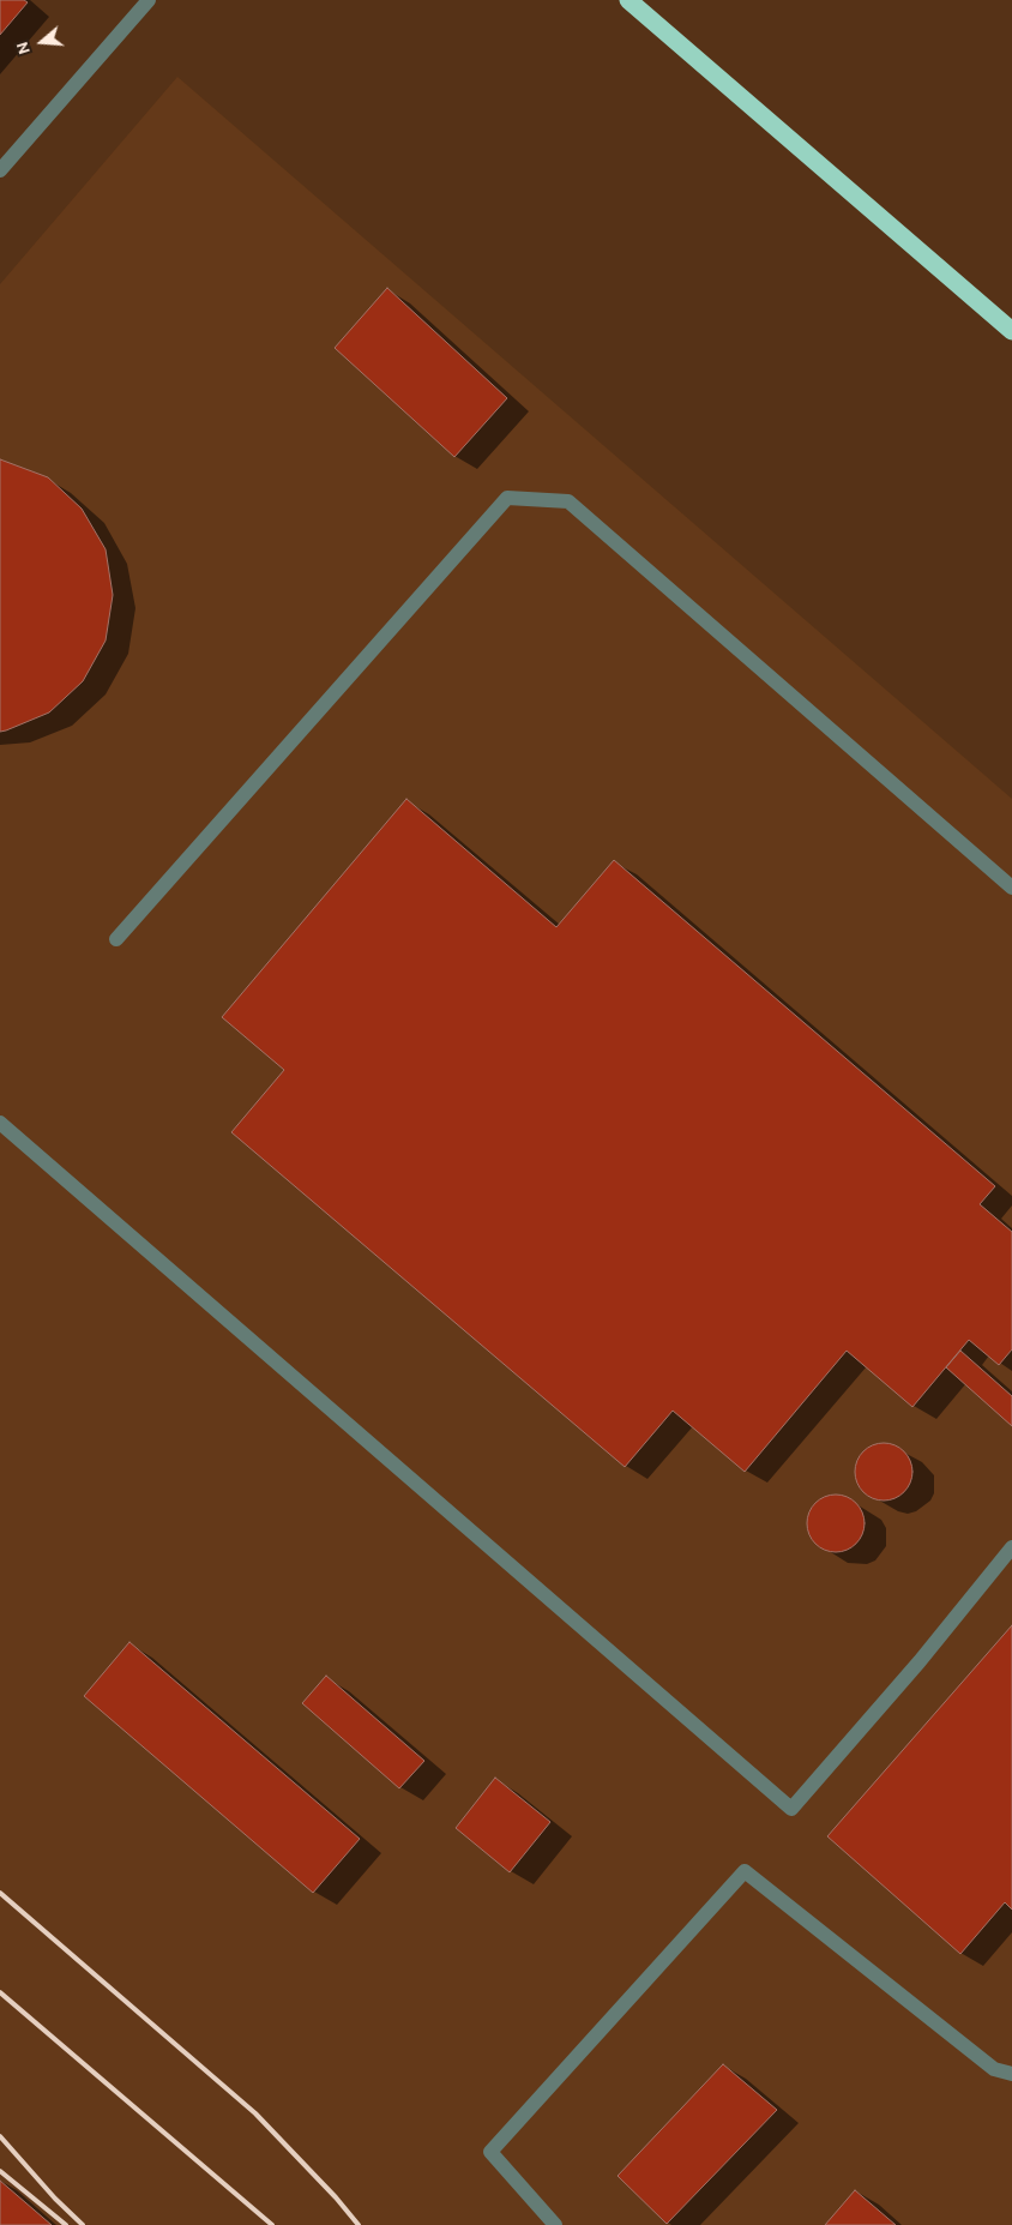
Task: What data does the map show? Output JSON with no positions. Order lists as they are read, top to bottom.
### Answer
{
  "north": "left"
}
